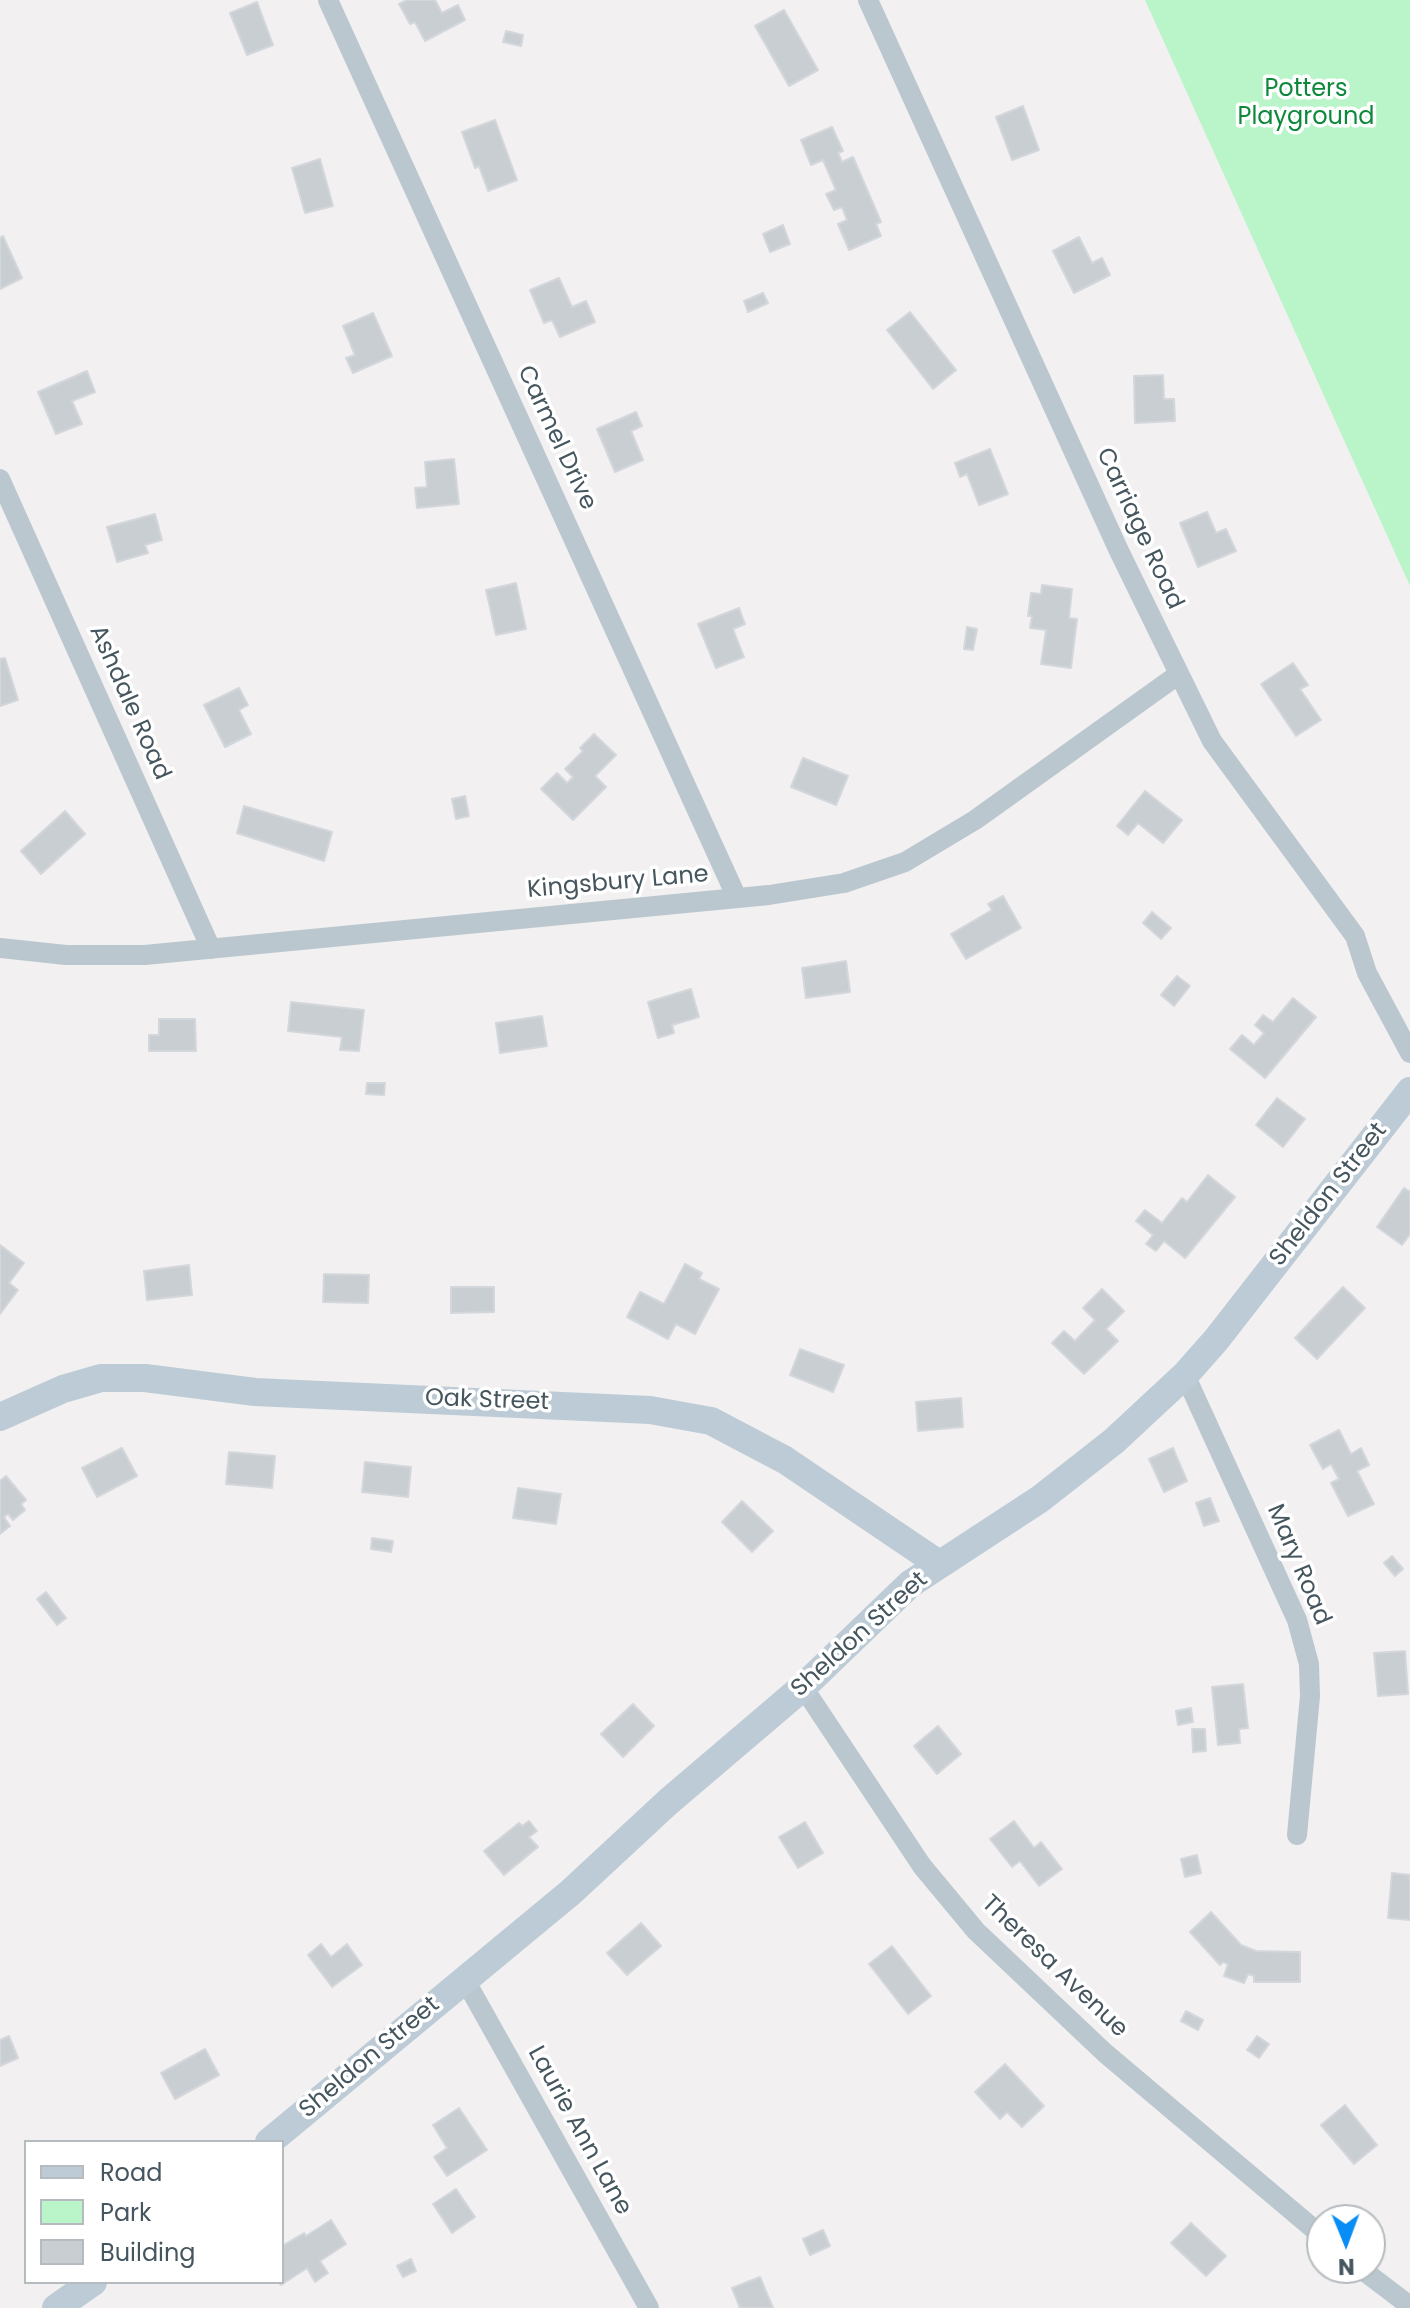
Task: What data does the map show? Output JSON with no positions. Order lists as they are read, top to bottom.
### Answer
{
  "streets": {
    "street": [
      "Carmel Drive",
      "Carriage Road",
      "Ashdale Road",
      "Kingsbury Lane",
      "Sheldon Street",
      "Oak Street",
      "Mary Road",
      "Theresa Avenue",
      "Laurie Ann Lane"
    ]
  },
  "crossings": [
    ["Carmel Drive", "Kingsbury Lane"],
    ["Carriage Road", "Kingsbury Lane"],
    ["Ashdale Road", "Kingsbury Lane"],
    ["Sheldon Street", "Oak Street"],
    ["Sheldon Street", "Mary Road"],
    ["Sheldon Street", "Theresa Avenue"],
    ["Sheldon Street", "Laurie Ann Lane"]
  ],
  "parks": ["Potters Playground"],
  "legend": ["Road", "Park", "Building"],
  "north": "bottom"
}
